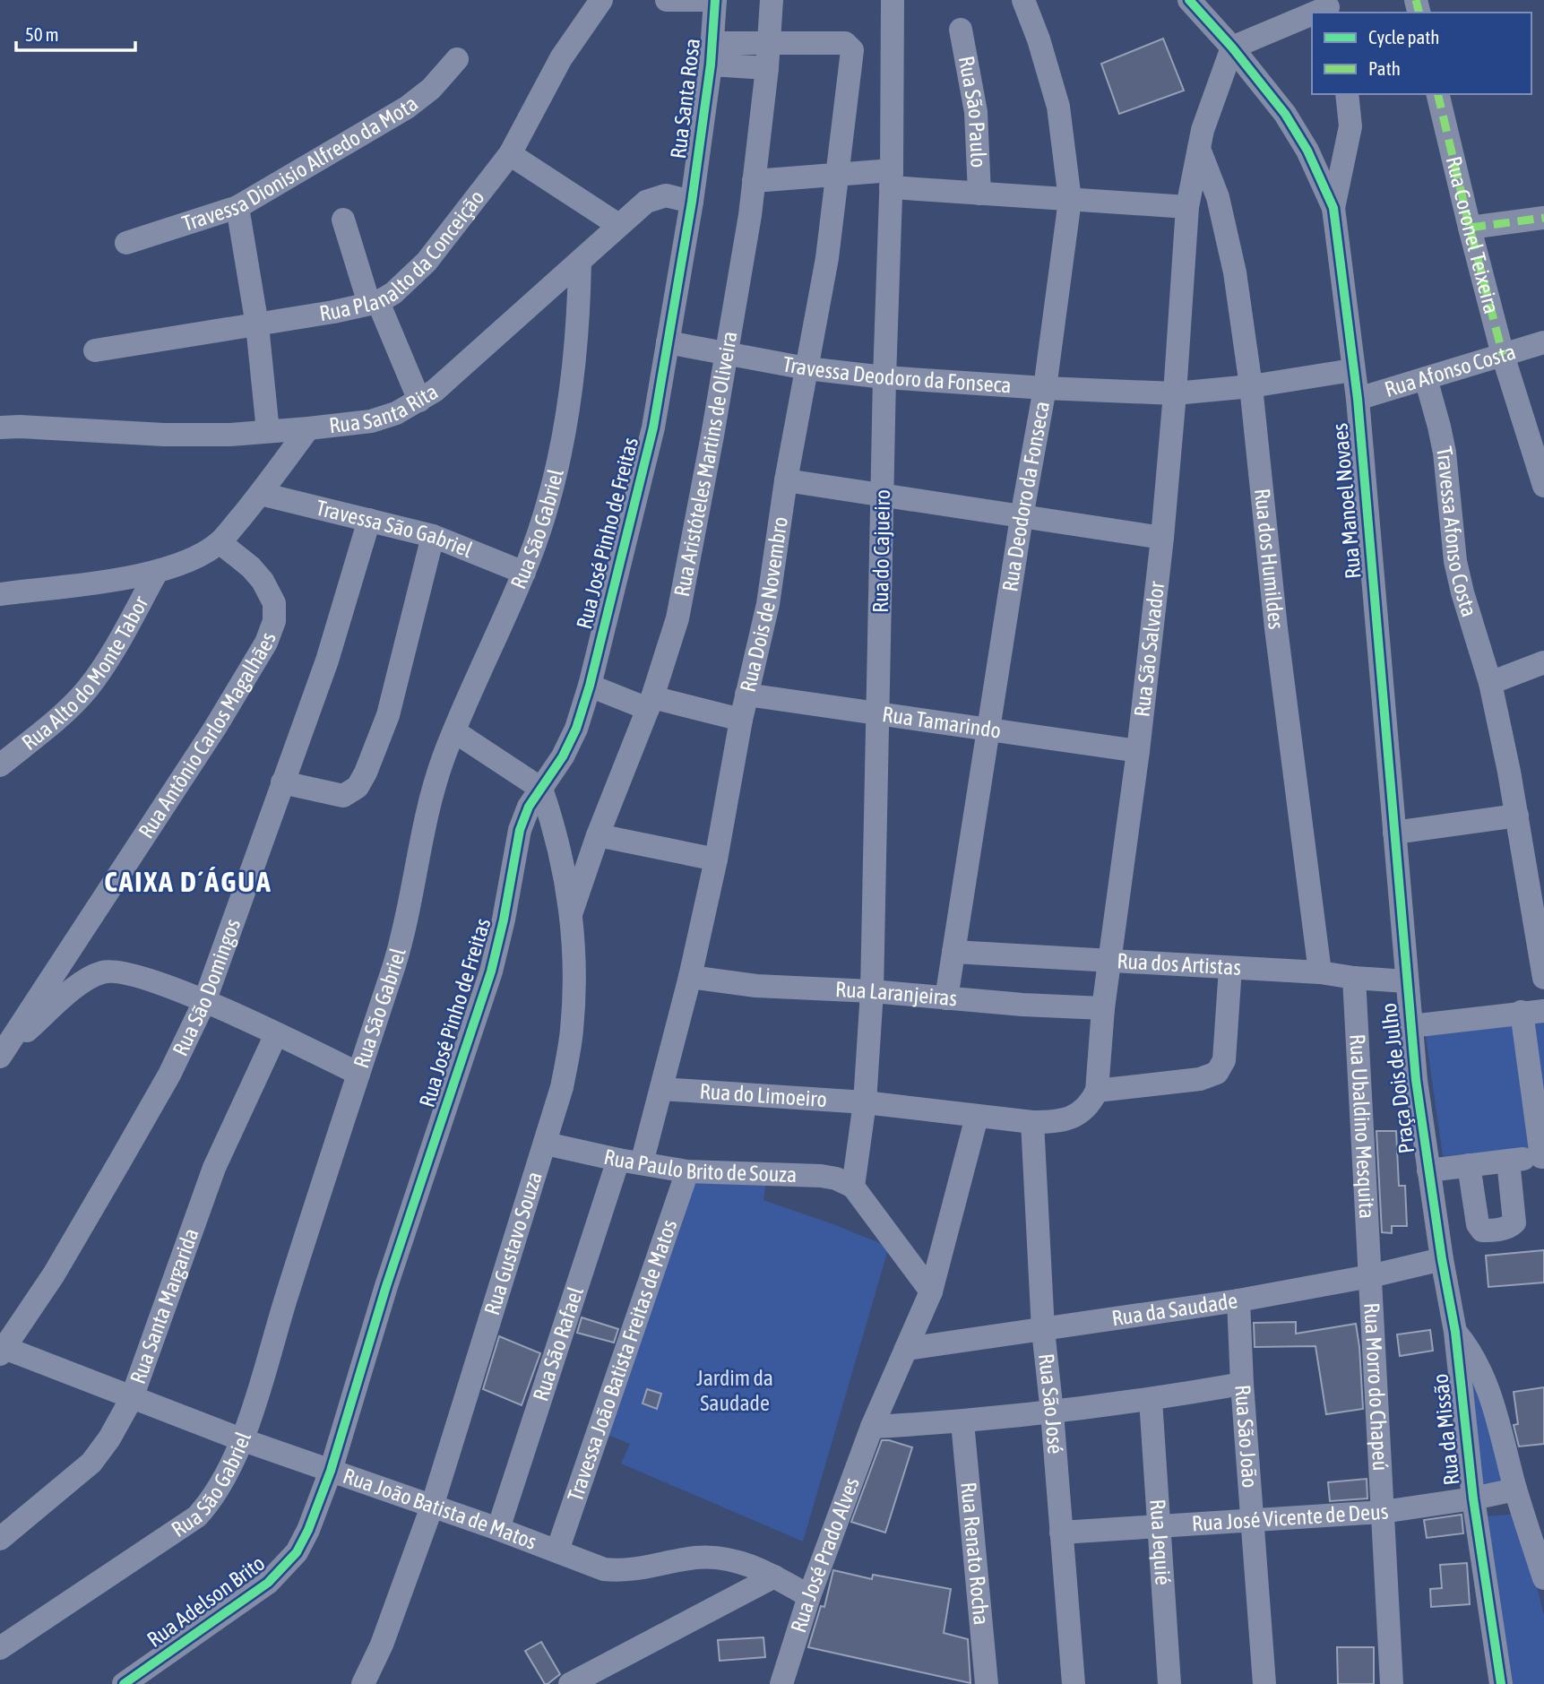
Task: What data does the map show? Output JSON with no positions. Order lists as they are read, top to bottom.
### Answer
{
  "streets": {
    "street": [
      "Rua Santa Rosa",
      "Rua São Paulo",
      "Travessa Dionisio Alfredo da Mota",
      "Rua Coronel Teixeira",
      "Rua Planalto da Conceição",
      "Rua Afonso Costa",
      "Travessa Deodoro da Fonseca",
      "Rua Santa Rita",
      "Rua Aristóteles Martins de Oliveira",
      "Rua Deodoro da Fonseca",
      "Rua Manoel Novaes",
      "Rua São Gabriel",
      "Travessa São Gabriel",
      "Travessa Afonso Costa",
      "Rua José Pinho de Freitas",
      "Rua do Cajueiro",
      "Rua dos Humildes",
      "Rua Dois de Novembro",
      "Rua São Salvador",
      "Rua Alto do Monte Tabor",
      "Rua Tamarindo",
      "Rua Antônio Carlos Magalhães",
      "Rua dos Artistas",
      "Rua São Domingos",
      "Rua Laranjeiras",
      "Praça Dois de Julho",
      "Rua do Limoeiro",
      "Rua Ubaldino Mesquita",
      "Rua Paulo Brito de Souza",
      "Rua Gustavo Souza",
      "Rua Santa Margarida",
      "Rua da Saudade",
      "Rua São Rafael",
      "Travessa João Batista Freitas de Matos",
      "Rua Morro do Chapeú",
      "Rua São José",
      "Rua da Missão",
      "Rua São João",
      "Rua João Batista de Matos",
      "Rua José Vicente de Deus",
      "Rua Jequié",
      "Rua Renato Rocha",
      "Rua José Prado Alves",
      "Rua Adelson Brito"
    ]
  },
  "crossings": [
    ["Rua Santa Rosa", "Rua Santa Rita"],
    ["Rua Santa Rosa", "Rua José Pinho de Freitas"],
    ["Rua Coronel Teixeira", "Rua Afonso Costa"],
    ["Rua Afonso Costa", "Rua Manoel Novaes"],
    ["Rua Afonso Costa", "Travessa Afonso Costa"],
    ["Travessa Deodoro da Fonseca", "Rua Aristóteles Martins de Oliveira"],
    ["Travessa Deodoro da Fonseca", "Rua Deodoro da Fonseca"],
    ["Travessa Deodoro da Fonseca", "Rua Manoel Novaes"],
    ["Travessa Deodoro da Fonseca", "Rua José Pinho de Freitas"],
    ["Travessa Deodoro da Fonseca", "Rua do Cajueiro"],
    ["Travessa Deodoro da Fonseca", "Rua dos Humildes"],
    ["Travessa Deodoro da Fonseca", "Rua Dois de Novembro"],
    ["Travessa Deodoro da Fonseca", "Rua São Salvador"],
    ["Rua Santa Rita", "Rua São Gabriel"],
    ["Rua Santa Rita", "Rua José Pinho de Freitas"],
    ["Rua Aristóteles Martins de Oliveira", "Rua Dois de Novembro"],
    ["Rua Aristóteles Martins de Oliveira", "Rua Gustavo Souza"],
    ["Rua Deodoro da Fonseca", "Rua Tamarindo"],
    ["Rua Deodoro da Fonseca", "Rua dos Artistas"],
    ["Rua Deodoro da Fonseca", "Rua Laranjeiras"],
    ["Rua Manoel Novaes", "Rua São Salvador"],
    ["Rua Manoel Novaes", "Rua dos Artistas"],
    ["Rua Manoel Novaes", "Praça Dois de Julho"],
    ["Rua São Gabriel", "Travessa São Gabriel"],
    ["Rua São Gabriel", "Rua João Batista de Matos"],
    ["Travessa São Gabriel", "Rua São Domingos"],
    ["Rua José Pinho de Freitas", "Rua Gustavo Souza"],
    ["Rua José Pinho de Freitas", "Rua João Batista de Matos"],
    ["Rua José Pinho de Freitas", "Rua Adelson Brito"],
    ["Rua do Cajueiro", "Rua Tamarindo"],
    ["Rua do Cajueiro", "Rua Laranjeiras"],
    ["Rua do Cajueiro", "Rua do Limoeiro"],
    ["Rua do Cajueiro", "Rua Paulo Brito de Souza"],
    ["Rua dos Humildes", "Rua São Salvador"],
    ["Rua dos Humildes", "Rua dos Artistas"],
    ["Rua Dois de Novembro", "Rua Tamarindo"],
    ["Rua Dois de Novembro", "Rua Laranjeiras"],
    ["Rua Dois de Novembro", "Rua do Limoeiro"],
    ["Rua Dois de Novembro", "Rua Paulo Brito de Souza"],
    ["Rua Dois de Novembro", "Rua São Rafael"],
    ["Rua São Salvador", "Rua Tamarindo"],
    ["Rua São Salvador", "Rua dos Artistas"],
    ["Rua São Salvador", "Rua Laranjeiras"],
    ["Rua dos Artistas", "Praça Dois de Julho"],
    ["Rua dos Artistas", "Rua Ubaldino Mesquita"],
    ["Rua São Domingos", "Rua João Batista de Matos"],
    ["Praça Dois de Julho", "Rua da Missão"],
    ["Rua Ubaldino Mesquita", "Rua da Saudade"],
    ["Rua Ubaldino Mesquita", "Rua Morro do Chapeú"],
    ["Rua Paulo Brito de Souza", "Rua Gustavo Souza"],
    ["Rua Paulo Brito de Souza", "Rua São Rafael"],
    ["Rua Paulo Brito de Souza", "Travessa João Batista Freitas de Matos"],
    ["Rua Gustavo Souza", "Rua João Batista de Matos"],
    ["Rua Santa Margarida", "Rua João Batista de Matos"],
    ["Rua da Saudade", "Rua Morro do Chapeú"],
    ["Rua da Saudade", "Rua São José"],
    ["Rua da Saudade", "Rua da Missão"],
    ["Rua da Saudade", "Rua São João"],
    ["Rua São Rafael", "Rua João Batista de Matos"],
    ["Travessa João Batista Freitas de Matos", "Rua João Batista de Matos"],
    ["Rua Morro do Chapeú", "Rua José Vicente de Deus"],
    ["Rua São José", "Rua José Vicente de Deus"],
    ["Rua da Missão", "Rua José Vicente de Deus"],
    ["Rua São João", "Rua José Vicente de Deus"],
    ["Rua João Batista de Matos", "Rua José Prado Alves"],
    ["Rua João Batista de Matos", "Rua Adelson Brito"],
    ["Rua José Vicente de Deus", "Rua Jequié"]
  ],
  "districts": ["CAIXA D´ÁGUA"],
  "parks": ["Jardim da Saudade"],
  "legend": ["Cycle path", "Path"],
  "scale_bar": "50 m"
}
